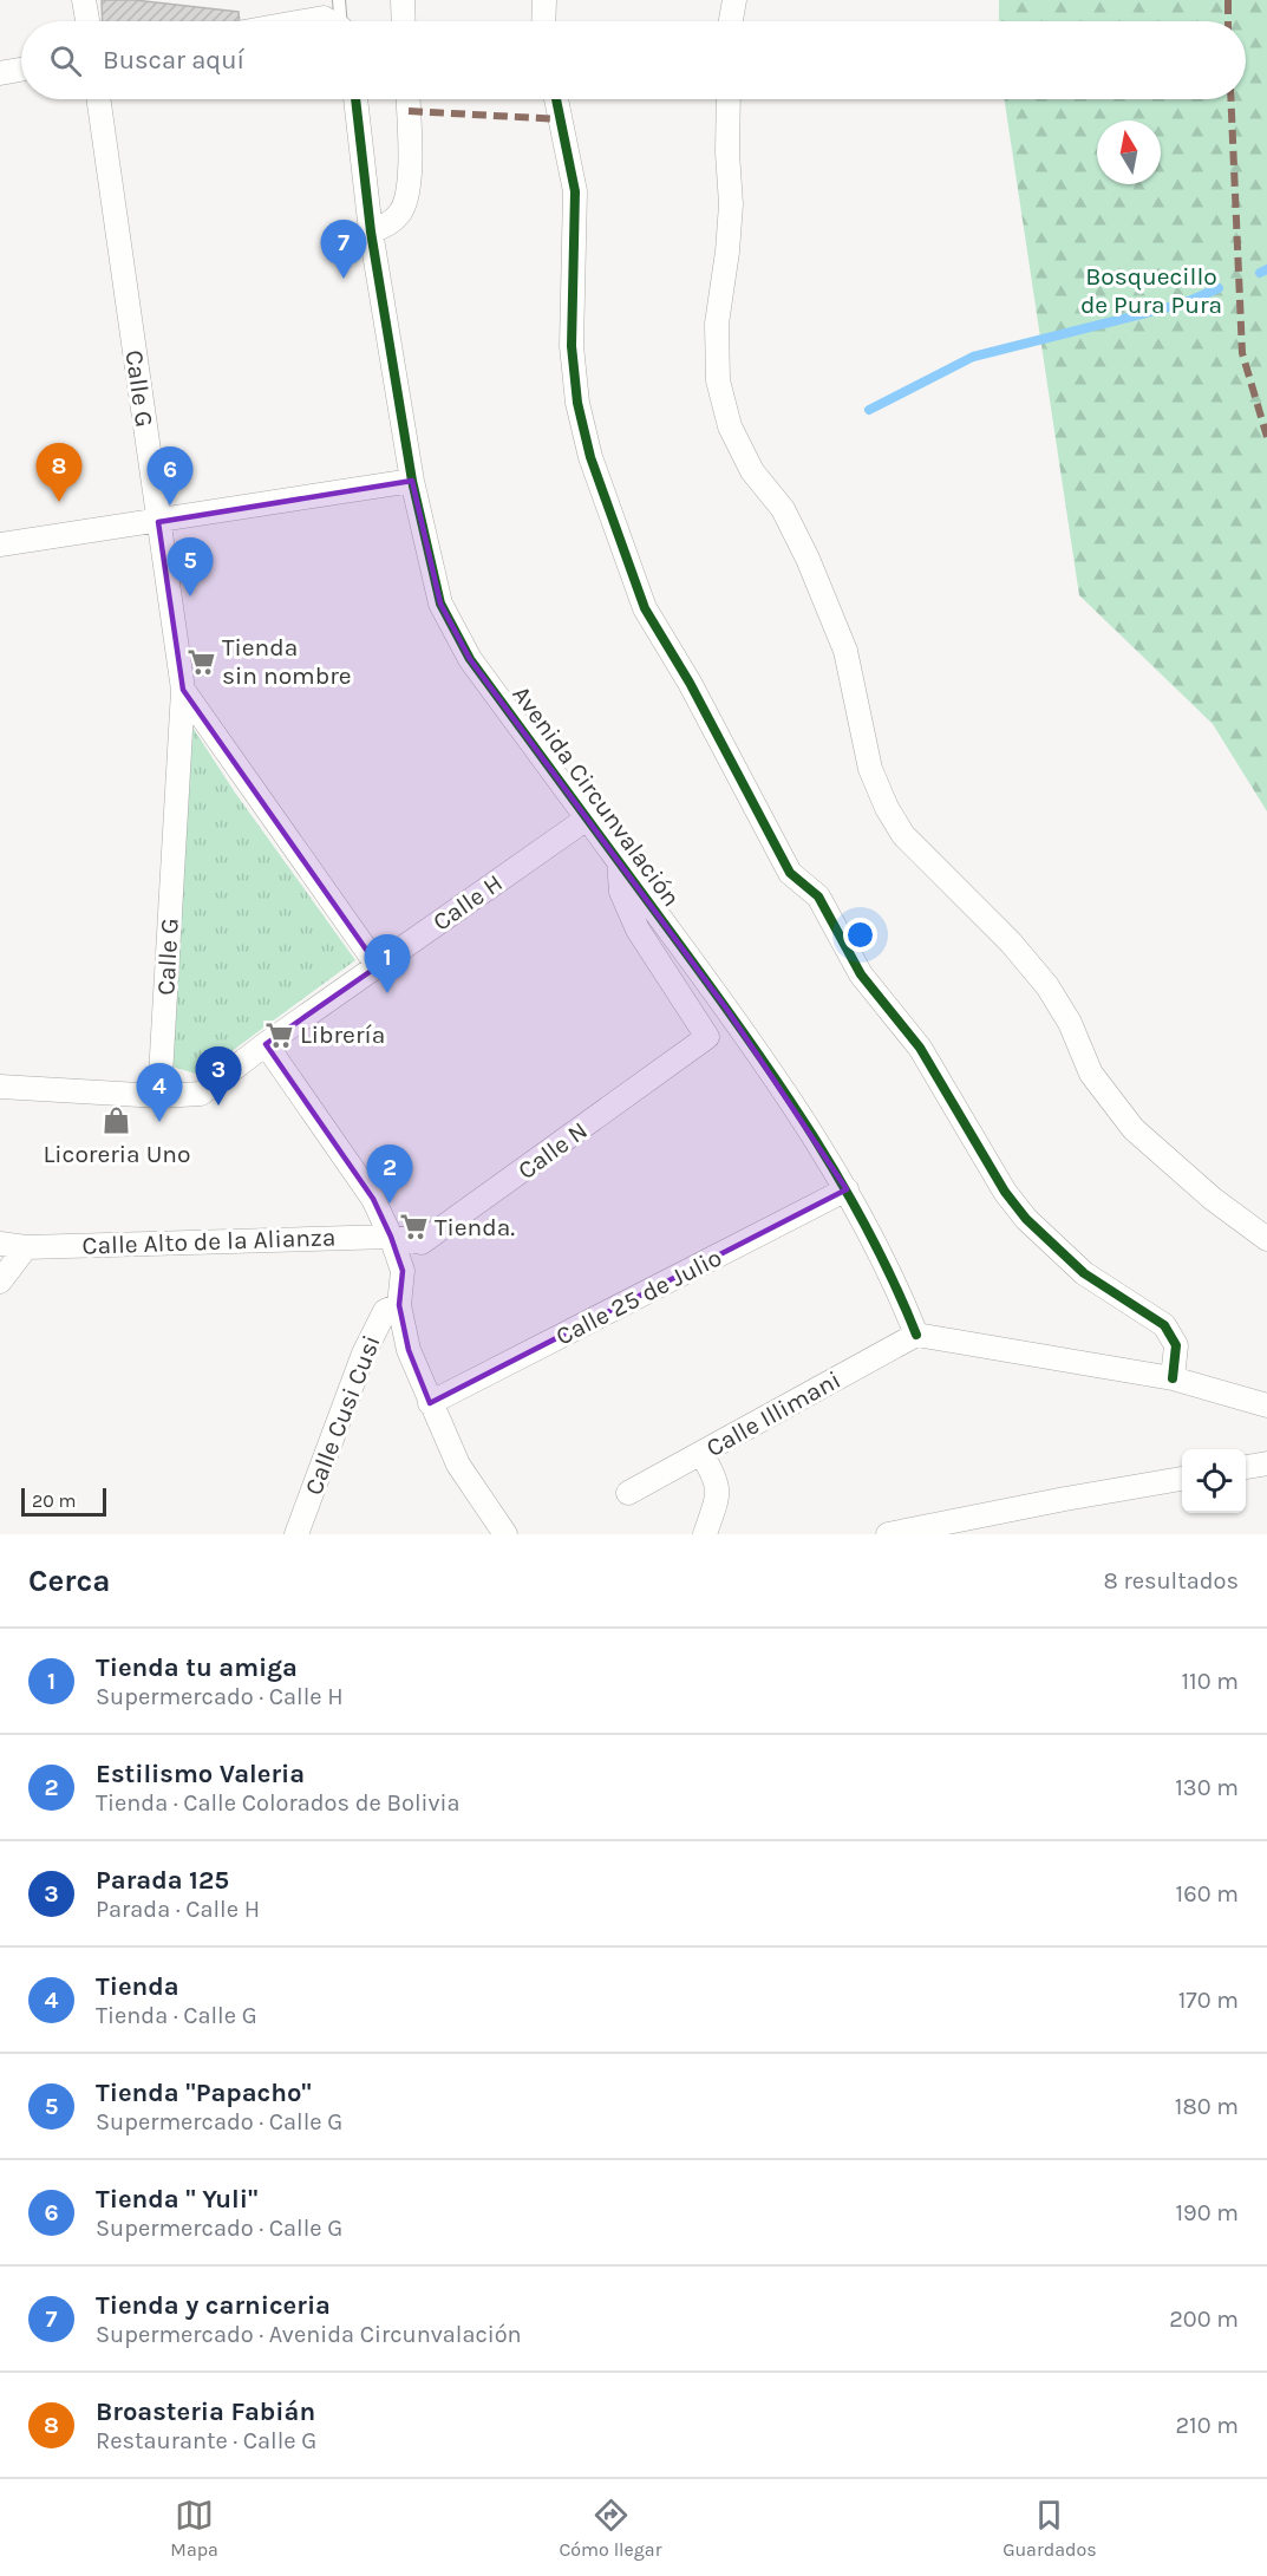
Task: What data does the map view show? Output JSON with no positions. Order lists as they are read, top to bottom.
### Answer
{
  "streets": {
    "street": [
      "Calle G",
      "Avenida Circunvalación",
      "Calle H",
      "Calle N",
      "Calle Alto de la Alianza",
      "Calle 25 de Julio",
      "Calle Illimani",
      "Calle Cusi Cusi"
    ]
  },
  "crossings": [
    ["Calle G", "Calle H"],
    ["Avenida Circunvalación", "Calle H"],
    ["Avenida Circunvalación", "Calle N"],
    ["Avenida Circunvalación", "Calle 25 de Julio"],
    ["Avenida Circunvalación", "Calle Illimani"],
    ["Calle N", "Calle Alto de la Alianza"]
  ],
  "parks": ["Bosquecillo de Pura Pura"],
  "places": {
    "supermarket": ["Tienda sin nombre", "Librería", "Tienda."],
    "shop": ["Licoreria Uno"]
  },
  "scale_bar": "20 m",
  "north": "top",
  "page": {
    "search": "Buscar aquí",
    "pins": [
      "7",
      "8",
      "6",
      "5",
      "1",
      "3",
      "4",
      "2"
    ],
    "scale": "20 m",
    "heading": ["Cerca", "8 resultados"],
    "list": [
      {
        "mark": "1",
        "name": "Tienda tu amiga",
        "note": "Supermercado · Calle H",
        "value": "110 m"
      },
      {
        "mark": "2",
        "name": "Estilismo Valeria",
        "note": "Tienda · Calle Colorados de Bolivia",
        "value": "130 m"
      },
      {
        "mark": "3",
        "name": "Parada 125",
        "note": "Parada · Calle H",
        "value": "160 m"
      },
      {
        "mark": "4",
        "name": "Tienda",
        "note": "Tienda · Calle G",
        "value": "170 m"
      },
      {
        "mark": "5",
        "name": "Tienda \"Papacho\"",
        "note": "Supermercado · Calle G",
        "value": "180 m"
      },
      {
        "mark": "6",
        "name": "Tienda \" Yuli\"",
        "note": "Supermercado · Calle G",
        "value": "190 m"
      },
      {
        "mark": "7",
        "name": "Tienda y carniceria",
        "note": "Supermercado · Avenida Circunvalación",
        "value": "200 m"
      },
      {
        "mark": "8",
        "name": "Broasteria Fabián",
        "note": "Restaurante · Calle G",
        "value": "210 m"
      }
    ],
    "nav": ["Mapa", "Cómo llegar", "Guardados"]
  }
}
